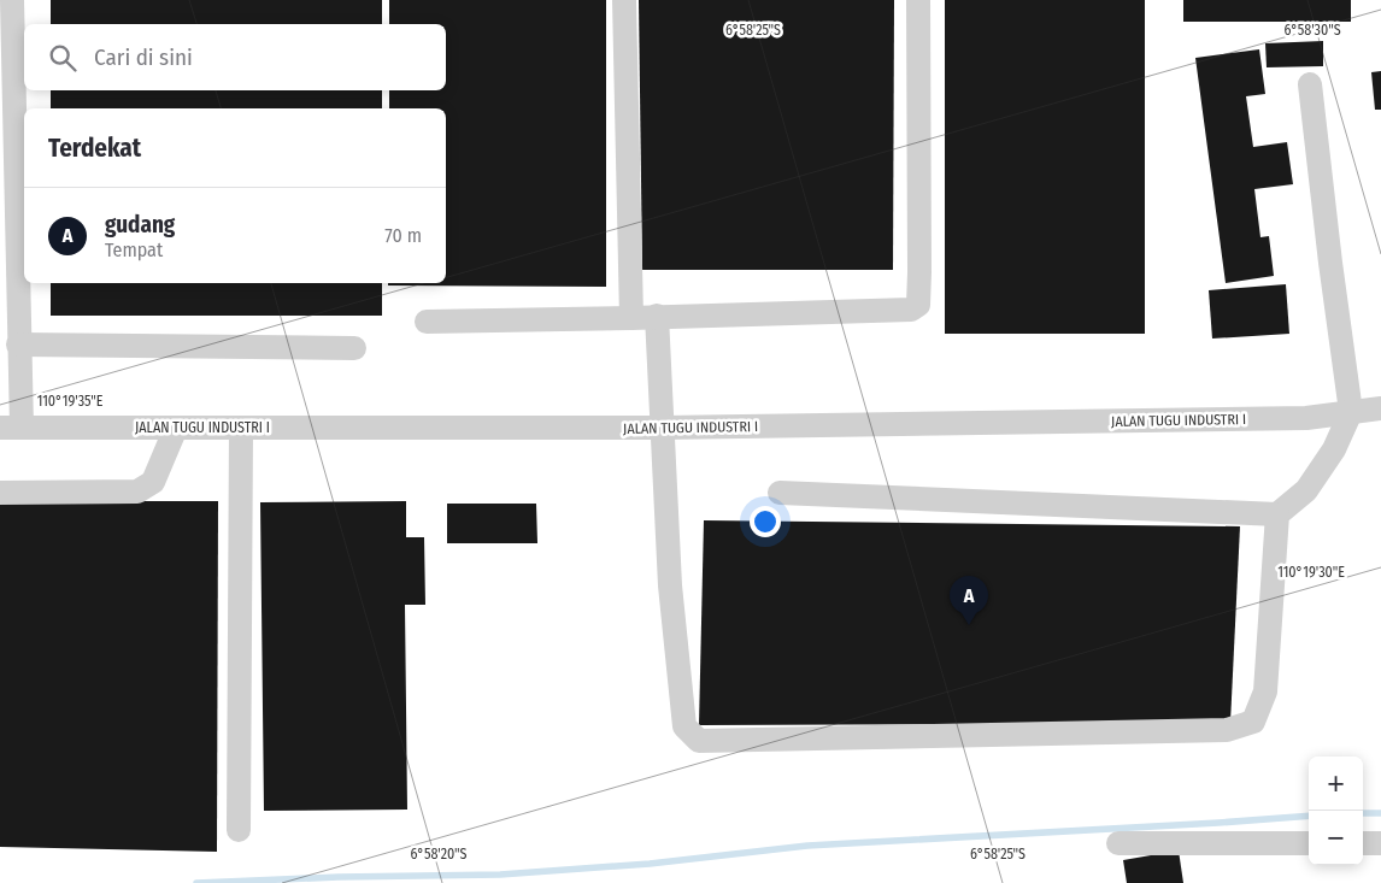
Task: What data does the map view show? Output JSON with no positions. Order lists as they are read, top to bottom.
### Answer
{
  "streets": {
    "street": ["JALAN TUGU INDUSTRI I"]
  },
  "page": {
    "search": "Cari di sini",
    "heading": "Terdekat",
    "list": [
      {
        "mark": "A",
        "name": "gudang",
        "note": "Tempat",
        "value": "70 m"
      }
    ],
    "pins": "A",
    "map_buttons": ["+", "−"]
  },
  "coordinates": [
    "6°58'25\"S",
    "6°58'30\"S",
    "110°19'35\"E",
    "110°19'30\"E",
    "6°58'20\"S"
  ]
}
